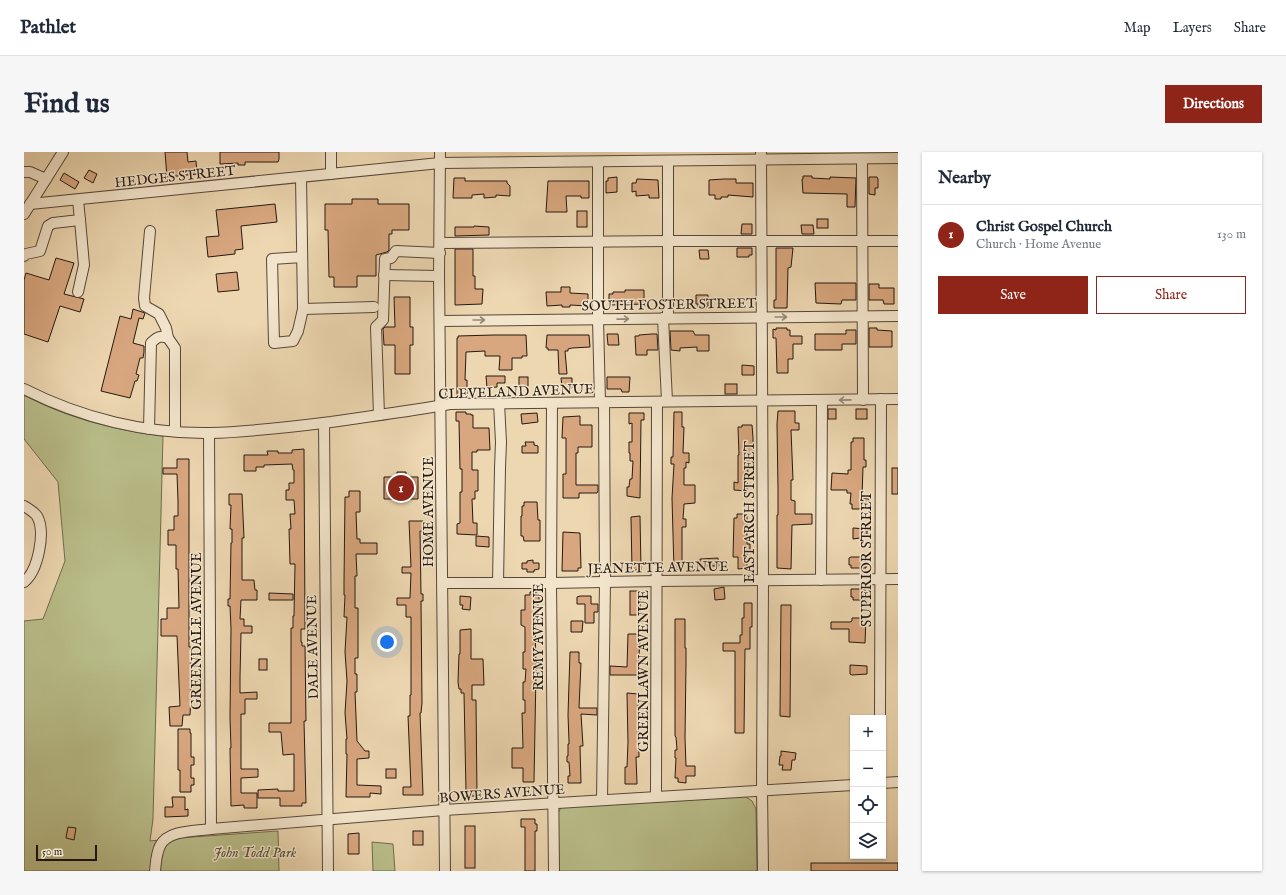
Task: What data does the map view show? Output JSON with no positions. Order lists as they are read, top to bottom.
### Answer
{
  "streets": {
    "street": [
      "HEDGES STREET",
      "SOUTH FOSTER STREET",
      "CLEVELAND AVENUE",
      "HOME AVENUE",
      "EAST ARCH STREET",
      "SUPERIOR STREET",
      "JEANETTE AVENUE",
      "GREENDALE AVENUE",
      "REMY AVENUE",
      "DALE AVENUE",
      "GREENLAWN AVENUE",
      "BOWERS AVENUE"
    ]
  },
  "crossings": [
    ["HEDGES STREET", "HOME AVENUE"],
    ["HEDGES STREET", "EAST ARCH STREET"],
    ["HEDGES STREET", "GREENLAWN AVENUE"],
    ["SOUTH FOSTER STREET", "HOME AVENUE"],
    ["SOUTH FOSTER STREET", "EAST ARCH STREET"],
    ["SOUTH FOSTER STREET", "GREENLAWN AVENUE"],
    ["CLEVELAND AVENUE", "HOME AVENUE"],
    ["CLEVELAND AVENUE", "EAST ARCH STREET"],
    ["CLEVELAND AVENUE", "SUPERIOR STREET"],
    ["CLEVELAND AVENUE", "GREENDALE AVENUE"],
    ["CLEVELAND AVENUE", "REMY AVENUE"],
    ["CLEVELAND AVENUE", "DALE AVENUE"],
    ["CLEVELAND AVENUE", "GREENLAWN AVENUE"],
    ["HOME AVENUE", "JEANETTE AVENUE"],
    ["HOME AVENUE", "BOWERS AVENUE"],
    ["EAST ARCH STREET", "JEANETTE AVENUE"],
    ["EAST ARCH STREET", "BOWERS AVENUE"],
    ["SUPERIOR STREET", "JEANETTE AVENUE"],
    ["JEANETTE AVENUE", "REMY AVENUE"],
    ["JEANETTE AVENUE", "GREENLAWN AVENUE"],
    ["GREENDALE AVENUE", "BOWERS AVENUE"],
    ["REMY AVENUE", "BOWERS AVENUE"],
    ["DALE AVENUE", "BOWERS AVENUE"],
    ["GREENLAWN AVENUE", "BOWERS AVENUE"]
  ],
  "parks": ["John Todd Park"],
  "scale_bar": "50 m",
  "page": {
    "header": "Pathlet",
    "nav": ["Map", "Layers", "Share"],
    "buttons": [
      "Directions",
      ["Save", "Share"]
    ],
    "title": "Find us",
    "heading": "Nearby",
    "list": [
      {
        "mark": "1",
        "name": "Christ Gospel Church",
        "note": "Church · Home Avenue",
        "value": "130 m"
      }
    ],
    "pins": "1",
    "map_buttons": ["+", "−"],
    "scale": "50 m"
  }
}
